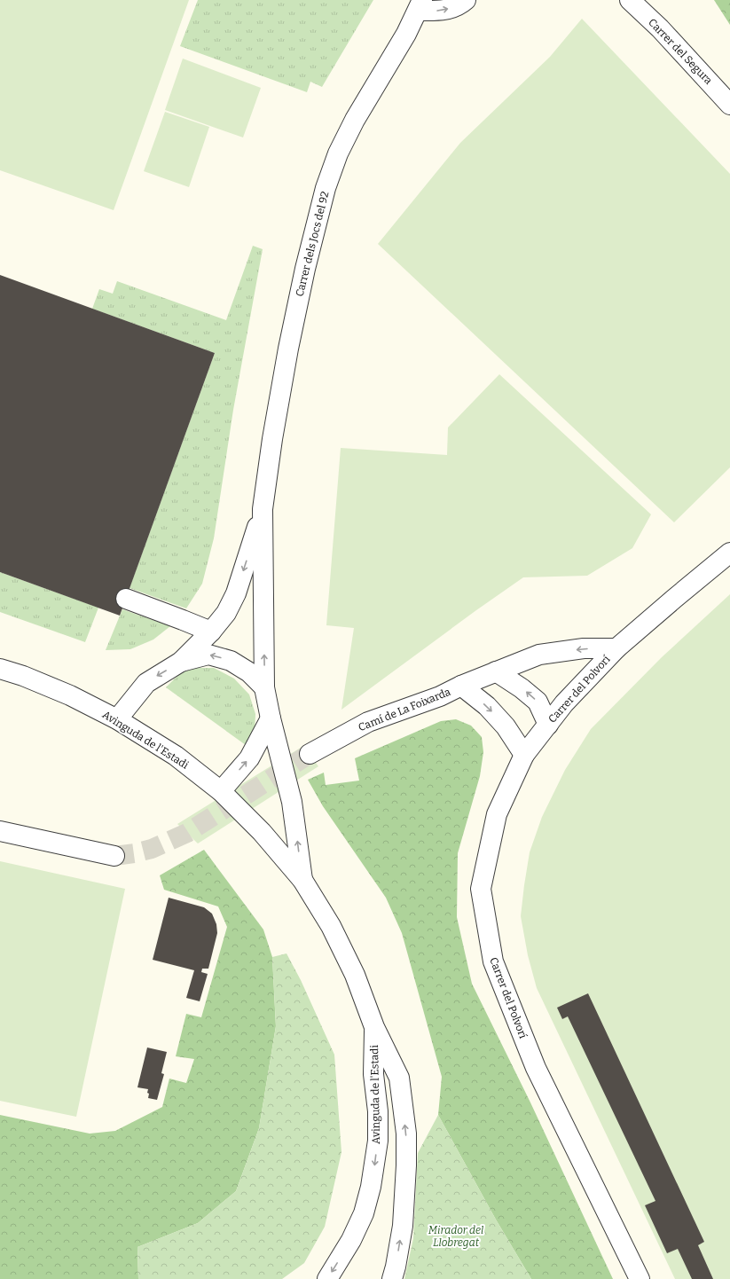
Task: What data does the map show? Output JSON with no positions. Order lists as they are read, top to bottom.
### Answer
{
  "streets": {
    "street": [
      "Carrer del Segura",
      "Carrer dels Jocs del 92",
      "Carrer del Polvorí",
      "Camí de La Foixarda",
      "Avinguda de l'Estadi"
    ]
  },
  "crossings": [
    ["Carrer del Polvorí", "Camí de La Foixarda"]
  ],
  "parks": ["Mirador del Llobregat"]
}
